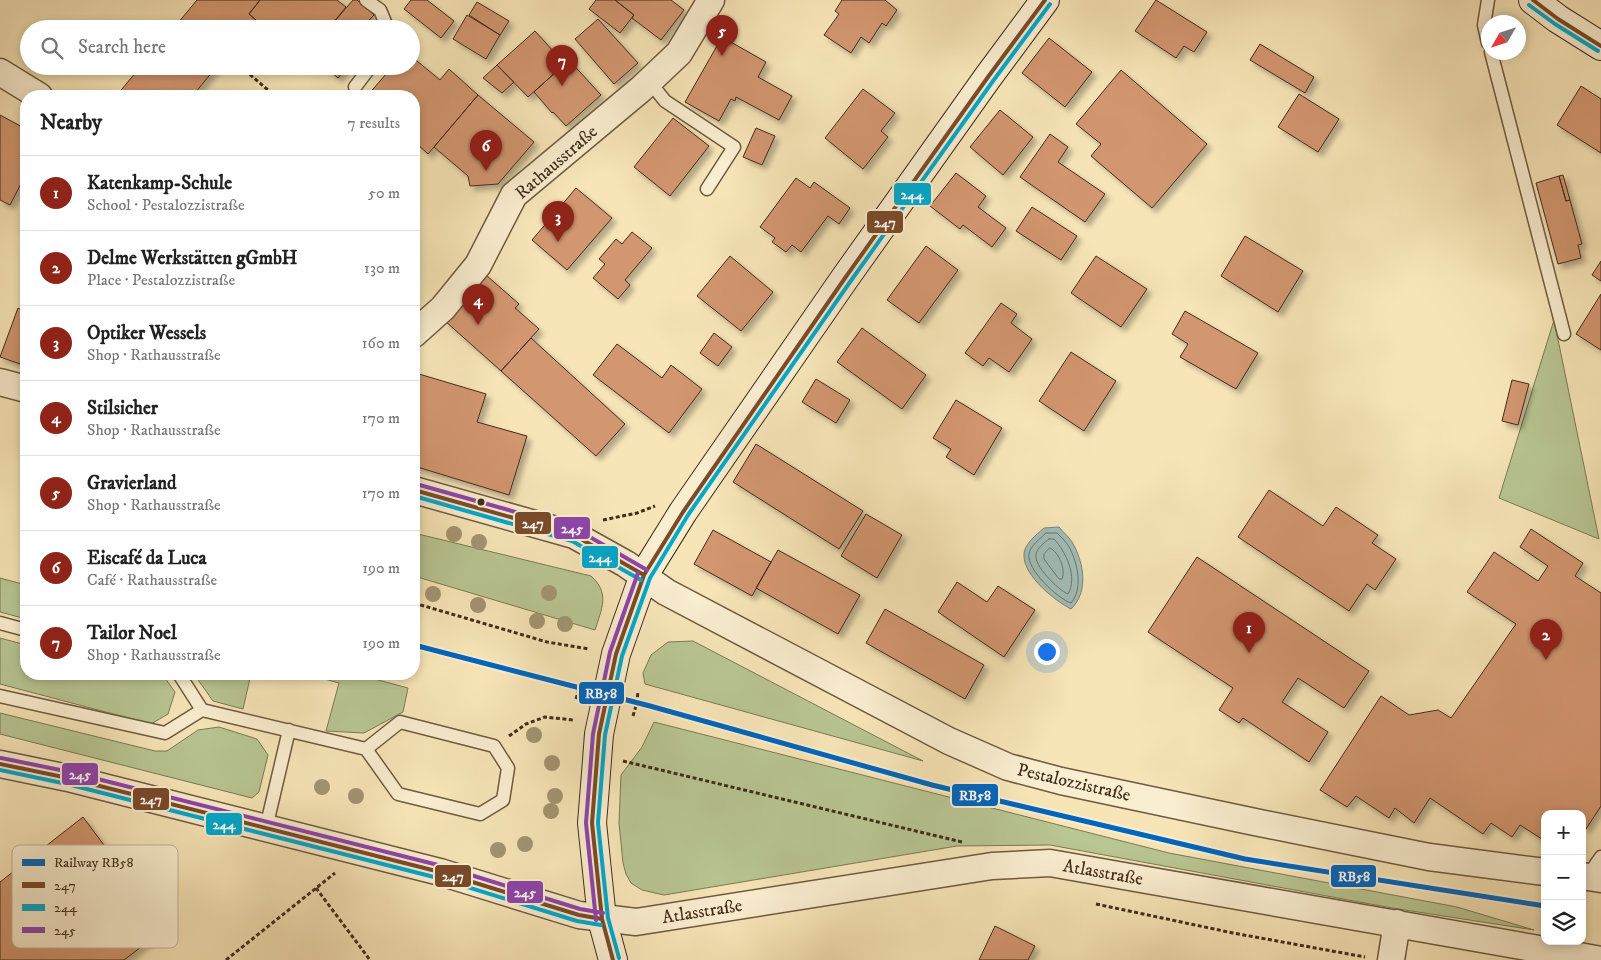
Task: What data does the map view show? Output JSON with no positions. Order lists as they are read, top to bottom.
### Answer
{
  "streets": {
    "street": ["Rathausstraße", "Pestalozzistraße", "Atlasstraße"]
  },
  "lines": [
    "transit line 247",
    "transit line 244",
    "transit line 245",
    "rail line RB58"
  ],
  "legend": [
    "Railway RB58",
    "247",
    "244",
    "245"
  ],
  "north": "bottom left",
  "page": {
    "pins": [
      "5",
      "7",
      "6",
      "3",
      "4",
      "1",
      "2"
    ],
    "search": "Search here",
    "heading": ["Nearby", "7 results"],
    "list": [
      {
        "mark": "1",
        "name": "Katenkamp-Schule",
        "note": "School · Pestalozzistraße",
        "value": "50 m"
      },
      {
        "mark": "2",
        "name": "Delme Werkstätten gGmbH",
        "note": "Place · Pestalozzistraße",
        "value": "130 m"
      },
      {
        "mark": "3",
        "name": "Optiker Wessels",
        "note": "Shop · Rathausstraße",
        "value": "160 m"
      },
      {
        "mark": "4",
        "name": "Stilsicher",
        "note": "Shop · Rathausstraße",
        "value": "170 m"
      },
      {
        "mark": "5",
        "name": "Gravierland",
        "note": "Shop · Rathausstraße",
        "value": "170 m"
      },
      {
        "mark": "6",
        "name": "Eiscafé da Luca",
        "note": "Café · Rathausstraße",
        "value": "190 m"
      },
      {
        "mark": "7",
        "name": "Tailor Noel",
        "note": "Shop · Rathausstraße",
        "value": "190 m"
      }
    ],
    "map_buttons": ["+", "−"]
  }
}
